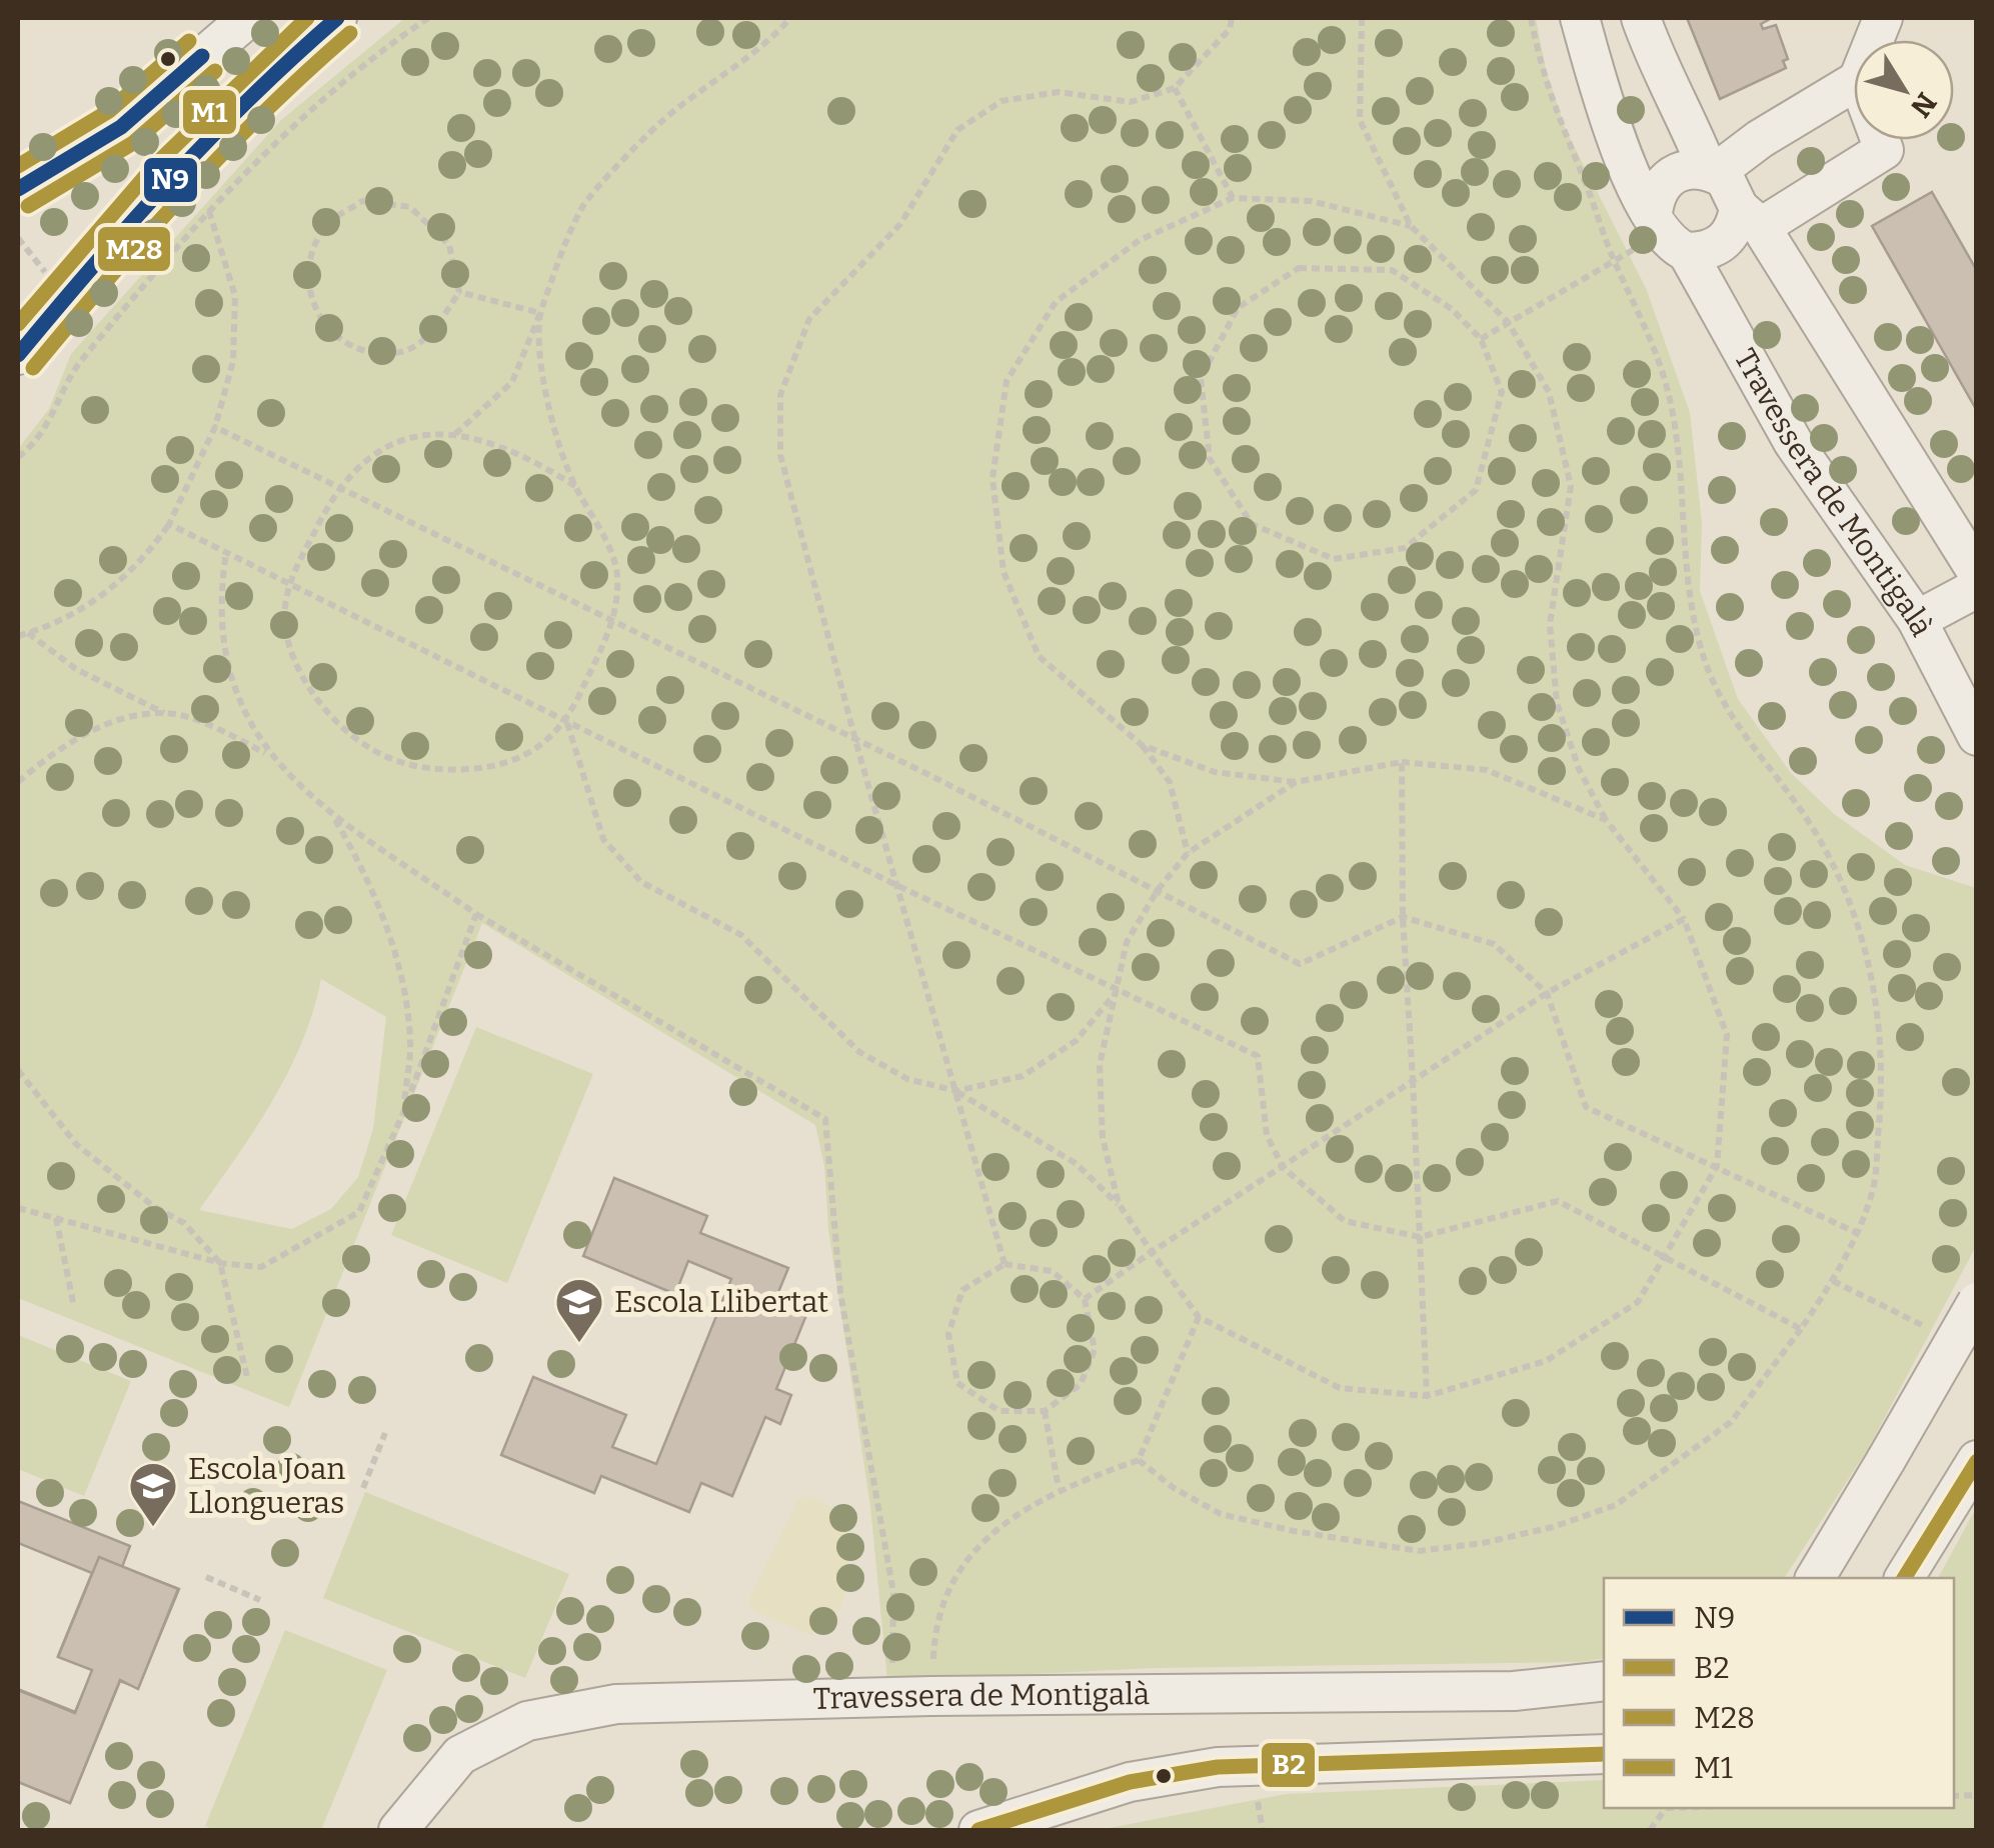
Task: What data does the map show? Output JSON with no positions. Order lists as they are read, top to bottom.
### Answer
{
  "streets": {
    "street": ["Travessera de Montigalà"]
  },
  "places": {
    "school or university": ["Escola Llibertat", "Escola Joan Llongueras"]
  },
  "lines": [
    "transit line N9",
    "transit line M1",
    "transit line M28",
    "transit line B2"
  ],
  "legend": [
    "N9",
    "B2",
    "M28",
    "M1"
  ],
  "north": "bottom right"
}
